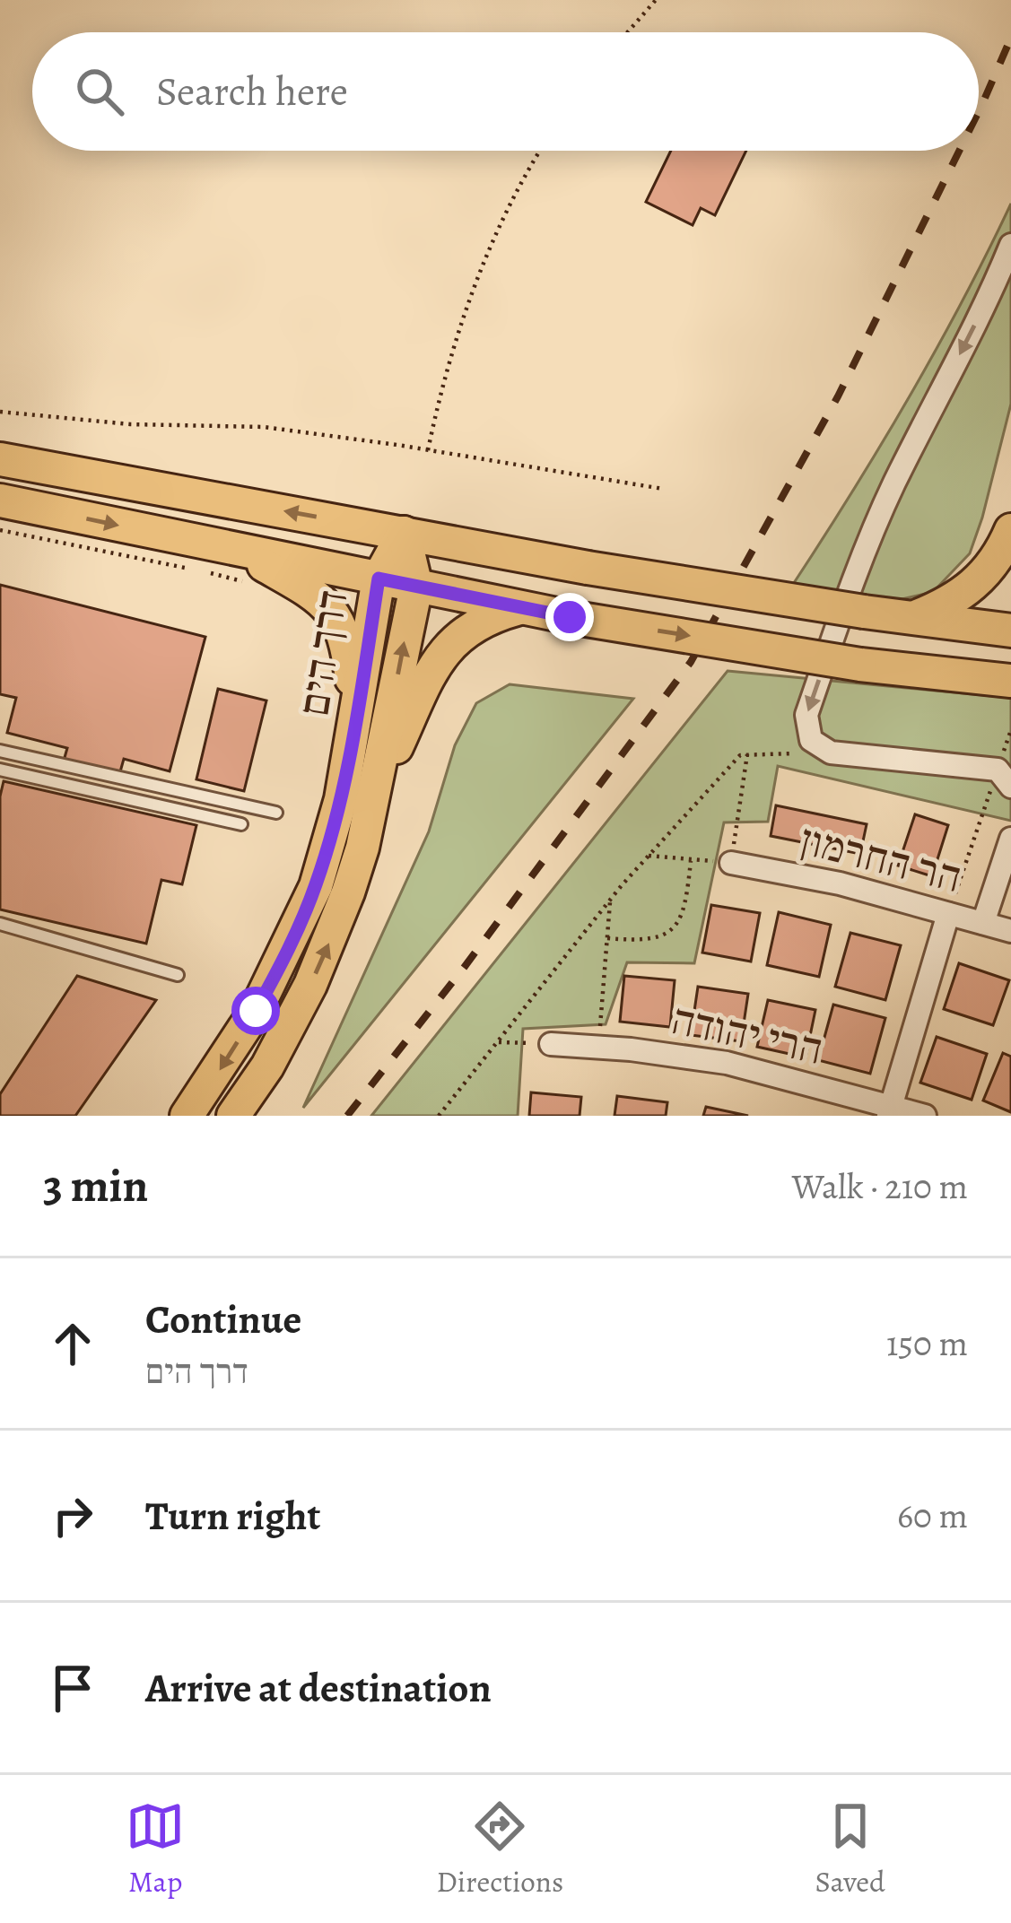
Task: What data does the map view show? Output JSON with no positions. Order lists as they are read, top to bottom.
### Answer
{
  "streets": {
    "main road": ["דרך הים"],
    "street": ["הר החרמון", "הרי יהודה"]
  },
  "page": {
    "search": "Search here",
    "heading": ["3 min", "Walk · 210 m"],
    "list": [
      ["Continue", "דרך הים", "150 m"],
      ["Turn right", "60 m"],
      "Arrive at destination"
    ],
    "nav": ["Map", "Directions", "Saved"]
  }
}
